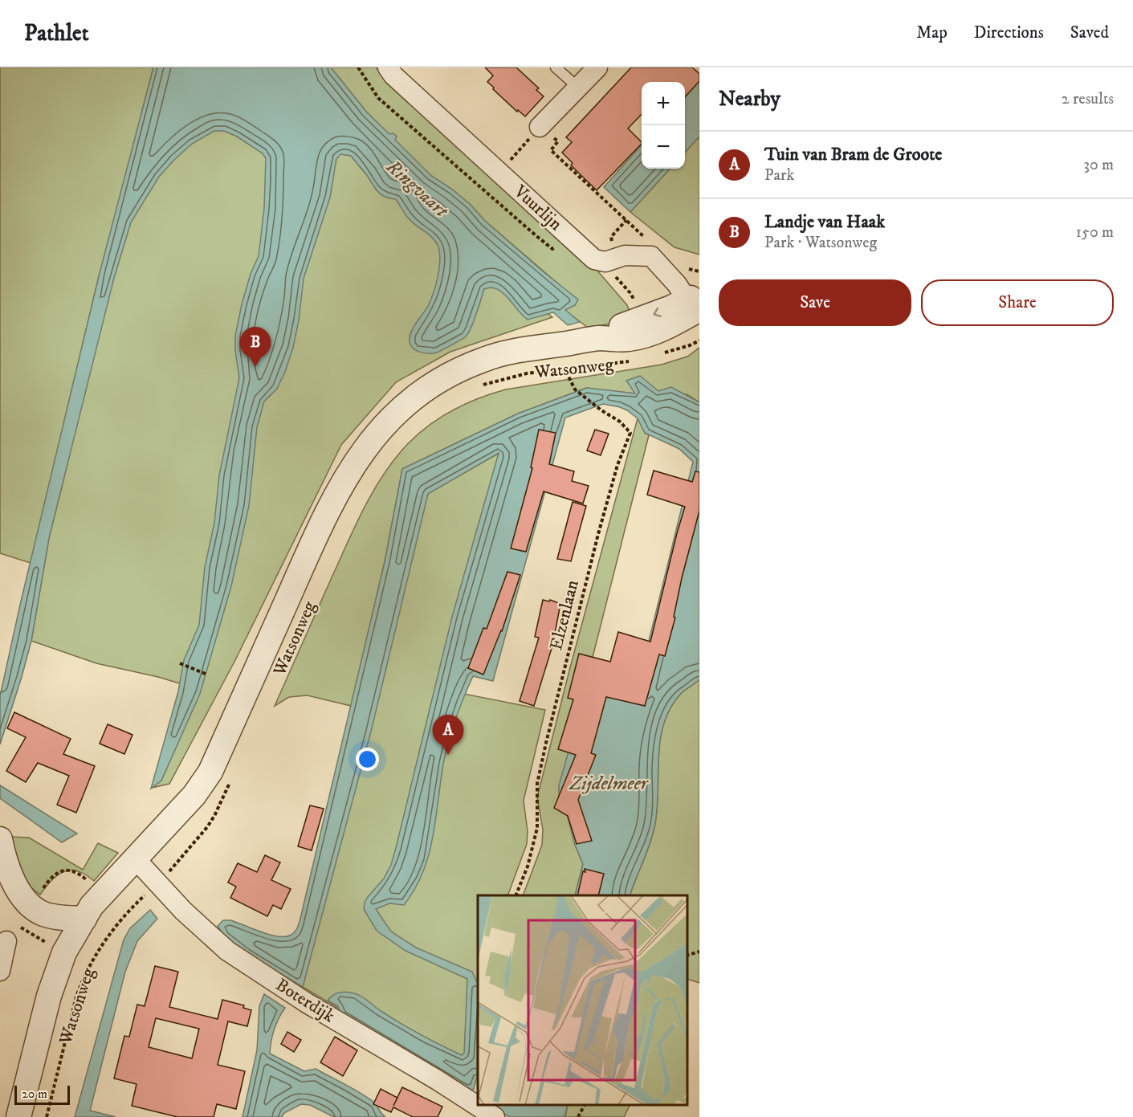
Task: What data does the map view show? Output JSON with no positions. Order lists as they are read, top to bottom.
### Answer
{
  "streets": {
    "street": ["Vuurlijn", "Watsonweg", "Boterdijk"],
    "path": ["Elzenlaan"]
  },
  "crossings": [
    ["Vuurlijn", "Watsonweg"],
    ["Watsonweg", "Elzenlaan"],
    ["Watsonweg", "Boterdijk"]
  ],
  "water": ["Ringvaart", "Zijdelmeer"],
  "scale_bar": "20 m",
  "page": {
    "header": "Pathlet",
    "nav": ["Map", "Directions", "Saved"],
    "heading": ["Nearby", "2 results"],
    "map_buttons": ["+", "−"],
    "list": [
      {
        "mark": "A",
        "name": "Tuin van Bram de Groote",
        "note": "Park",
        "value": "30 m"
      },
      {
        "mark": "B",
        "name": "Landje van Haak",
        "note": "Park · Watsonweg",
        "value": "150 m"
      }
    ],
    "buttons": ["Save", "Share"],
    "pins": ["B", "A"],
    "scale": "20 m"
  }
}
